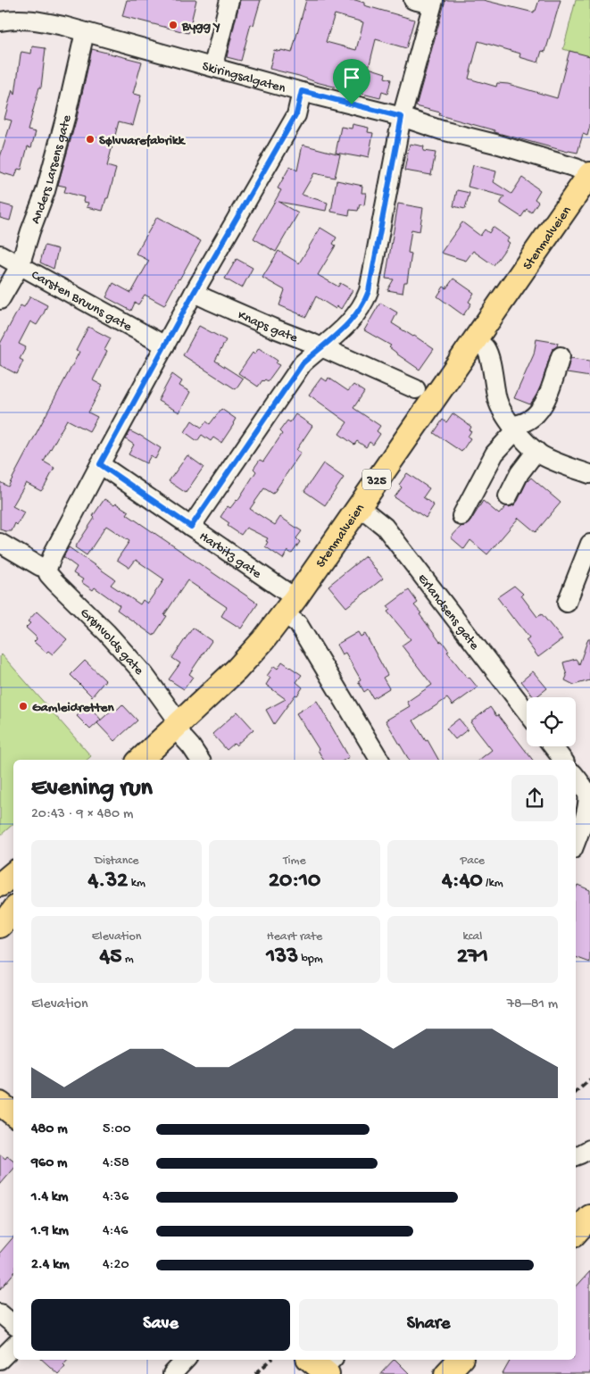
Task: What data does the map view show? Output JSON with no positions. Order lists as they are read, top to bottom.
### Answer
{
  "streets": {
    "main road": ["Stenmalveien", "325"],
    "street": [
      "Skiringsalgaten",
      "Anders Larsens gate",
      "Carsten Bruuns gate",
      "Knaps gate",
      "Harbitz gate",
      "Erlandsens gate",
      "Grønvolds gate"
    ]
  },
  "crossings": [
    ["Skiringsalgaten", "Anders Larsens gate"],
    ["Skiringsalgaten", "Stenmalveien"],
    ["Anders Larsens gate", "Carsten Bruuns gate"],
    ["Stenmalveien", "Harbitz gate"],
    ["Stenmalveien", "Erlandsens gate"],
    ["Stenmalveien", "Grønvolds gate"]
  ],
  "places": ["Bygg Y", "Sølvvarefabrikk", "Gamleidretten"],
  "page": {
    "heading": ["Evening run", "20:43 · 9 × 480 m"],
    "stats": [
      ["Distance", "4.32 km"],
      ["Time", "20:10"],
      ["Pace", "4:40 /km"],
      ["Elevation", "45 m"],
      ["Heart rate", "133 bpm"],
      ["kcal", "271"]
    ],
    "chart": ["Elevation", "78–81 m"],
    "list": [
      {
        "name": "480 m",
        "note": "5:00"
      },
      {
        "name": "960 m",
        "note": "4:58"
      },
      {
        "name": "1.4 km",
        "note": "4:36"
      },
      {
        "name": "1.9 km",
        "note": "4:46"
      },
      {
        "name": "2.4 km",
        "note": "4:20"
      }
    ],
    "buttons": ["Save", "Share"]
  }
}
